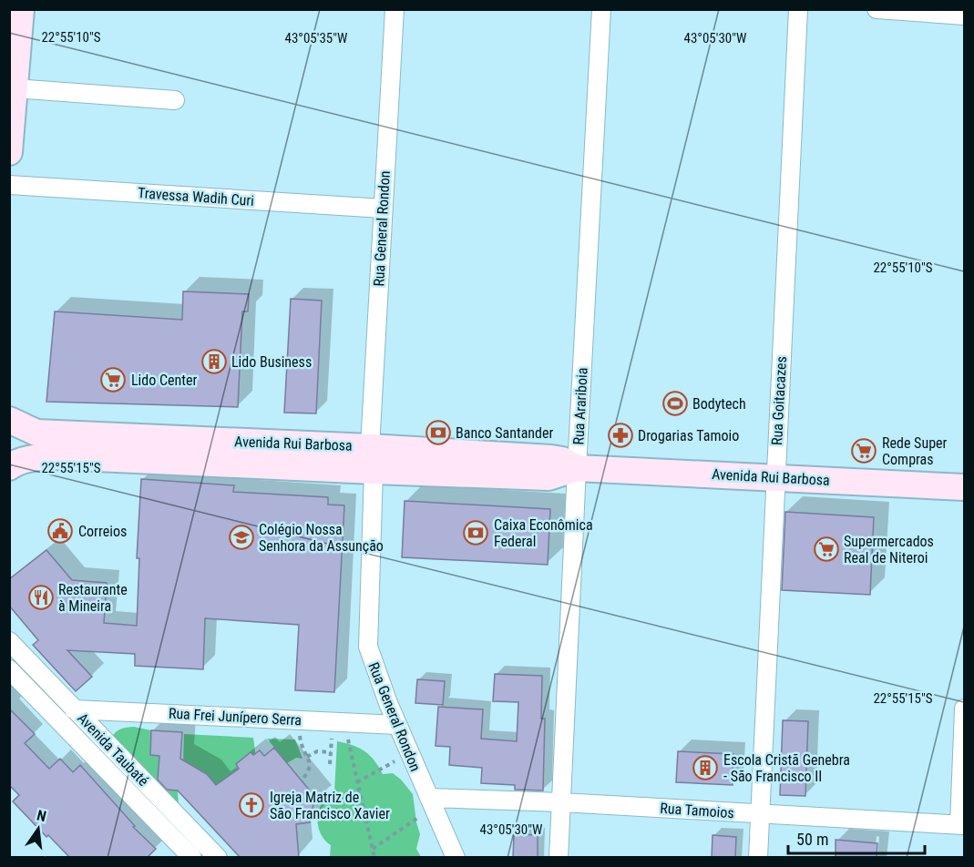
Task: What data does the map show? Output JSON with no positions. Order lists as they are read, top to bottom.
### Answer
{
  "streets": {
    "main road": ["Avenida Rui Barbosa"],
    "street": [
      "Travessa Wadih Curi",
      "Rua General Rondon",
      "Rua Goitacazes",
      "Rua Arariboia",
      "Rua Frei Junípero Serra",
      "Avenida Taubaté",
      "Rua Tamoios"
    ]
  },
  "crossings": [
    ["Travessa Wadih Curi", "Rua General Rondon"],
    ["Rua General Rondon", "Avenida Rui Barbosa"],
    ["Rua General Rondon", "Rua Frei Junípero Serra"],
    ["Rua General Rondon", "Rua Tamoios"],
    ["Rua Goitacazes", "Avenida Rui Barbosa"],
    ["Rua Goitacazes", "Rua Tamoios"],
    ["Rua Arariboia", "Avenida Rui Barbosa"],
    ["Rua Arariboia", "Rua Tamoios"],
    ["Rua Frei Junípero Serra", "Avenida Taubaté"]
  ],
  "places": {
    "building": ["Lido Business", "Escola Cristã Genebra - São Francisco II"],
    "supermarket": ["Lido Center", "Rede Super Compras", "Supermercados Real de Niteroi"],
    "sports": ["Bodytech"],
    "bank": ["Banco Santander", "Caixa Econômica Federal"],
    "pharmacy": ["Drogarias Tamoio"],
    "public building": ["Correios"],
    "school or university": ["Colégio Nossa Senhora da Assunção"],
    "restaurant": ["Restaurante à Mineira"],
    "church": ["Igreja Matriz de São Francisco Xavier"]
  },
  "scale_bar": "50 m",
  "north": "top",
  "coordinates": [
    "22°55'10\"S",
    "43°05'35\"W",
    "43°05'30\"W",
    "22°55'15\"S"
  ]
}
